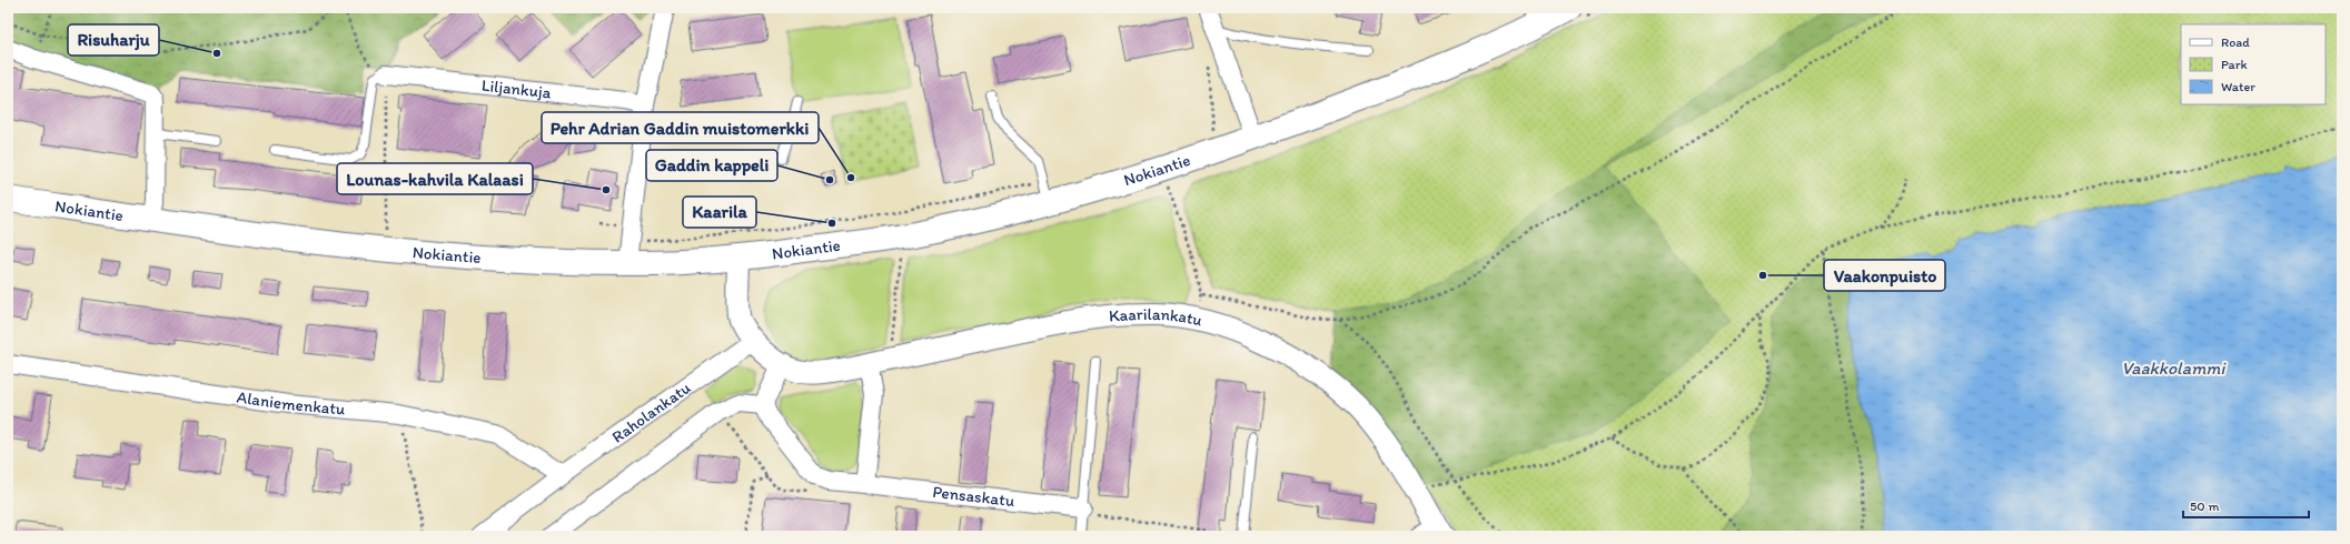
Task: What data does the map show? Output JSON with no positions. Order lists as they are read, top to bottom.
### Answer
{
  "streets": {
    "main road": ["Nokiantie"],
    "street": [
      "Liljankuja",
      "Kaarilankatu",
      "Alaniemenkatu",
      "Raholankatu",
      "Pensaskatu"
    ]
  },
  "crossings": [
    ["Alaniemenkatu", "Raholankatu"]
  ],
  "water": ["Vaakkolammi"],
  "places": [
    "Risuharju",
    "Pehr Adrian Gaddin muistomerkki",
    "Gaddin kappeli",
    "Lounas-kahvila Kalaasi",
    "Kaarila",
    "Vaakonpuisto"
  ],
  "legend": ["Road", "Park", "Water"],
  "scale_bar": "50 m"
}
